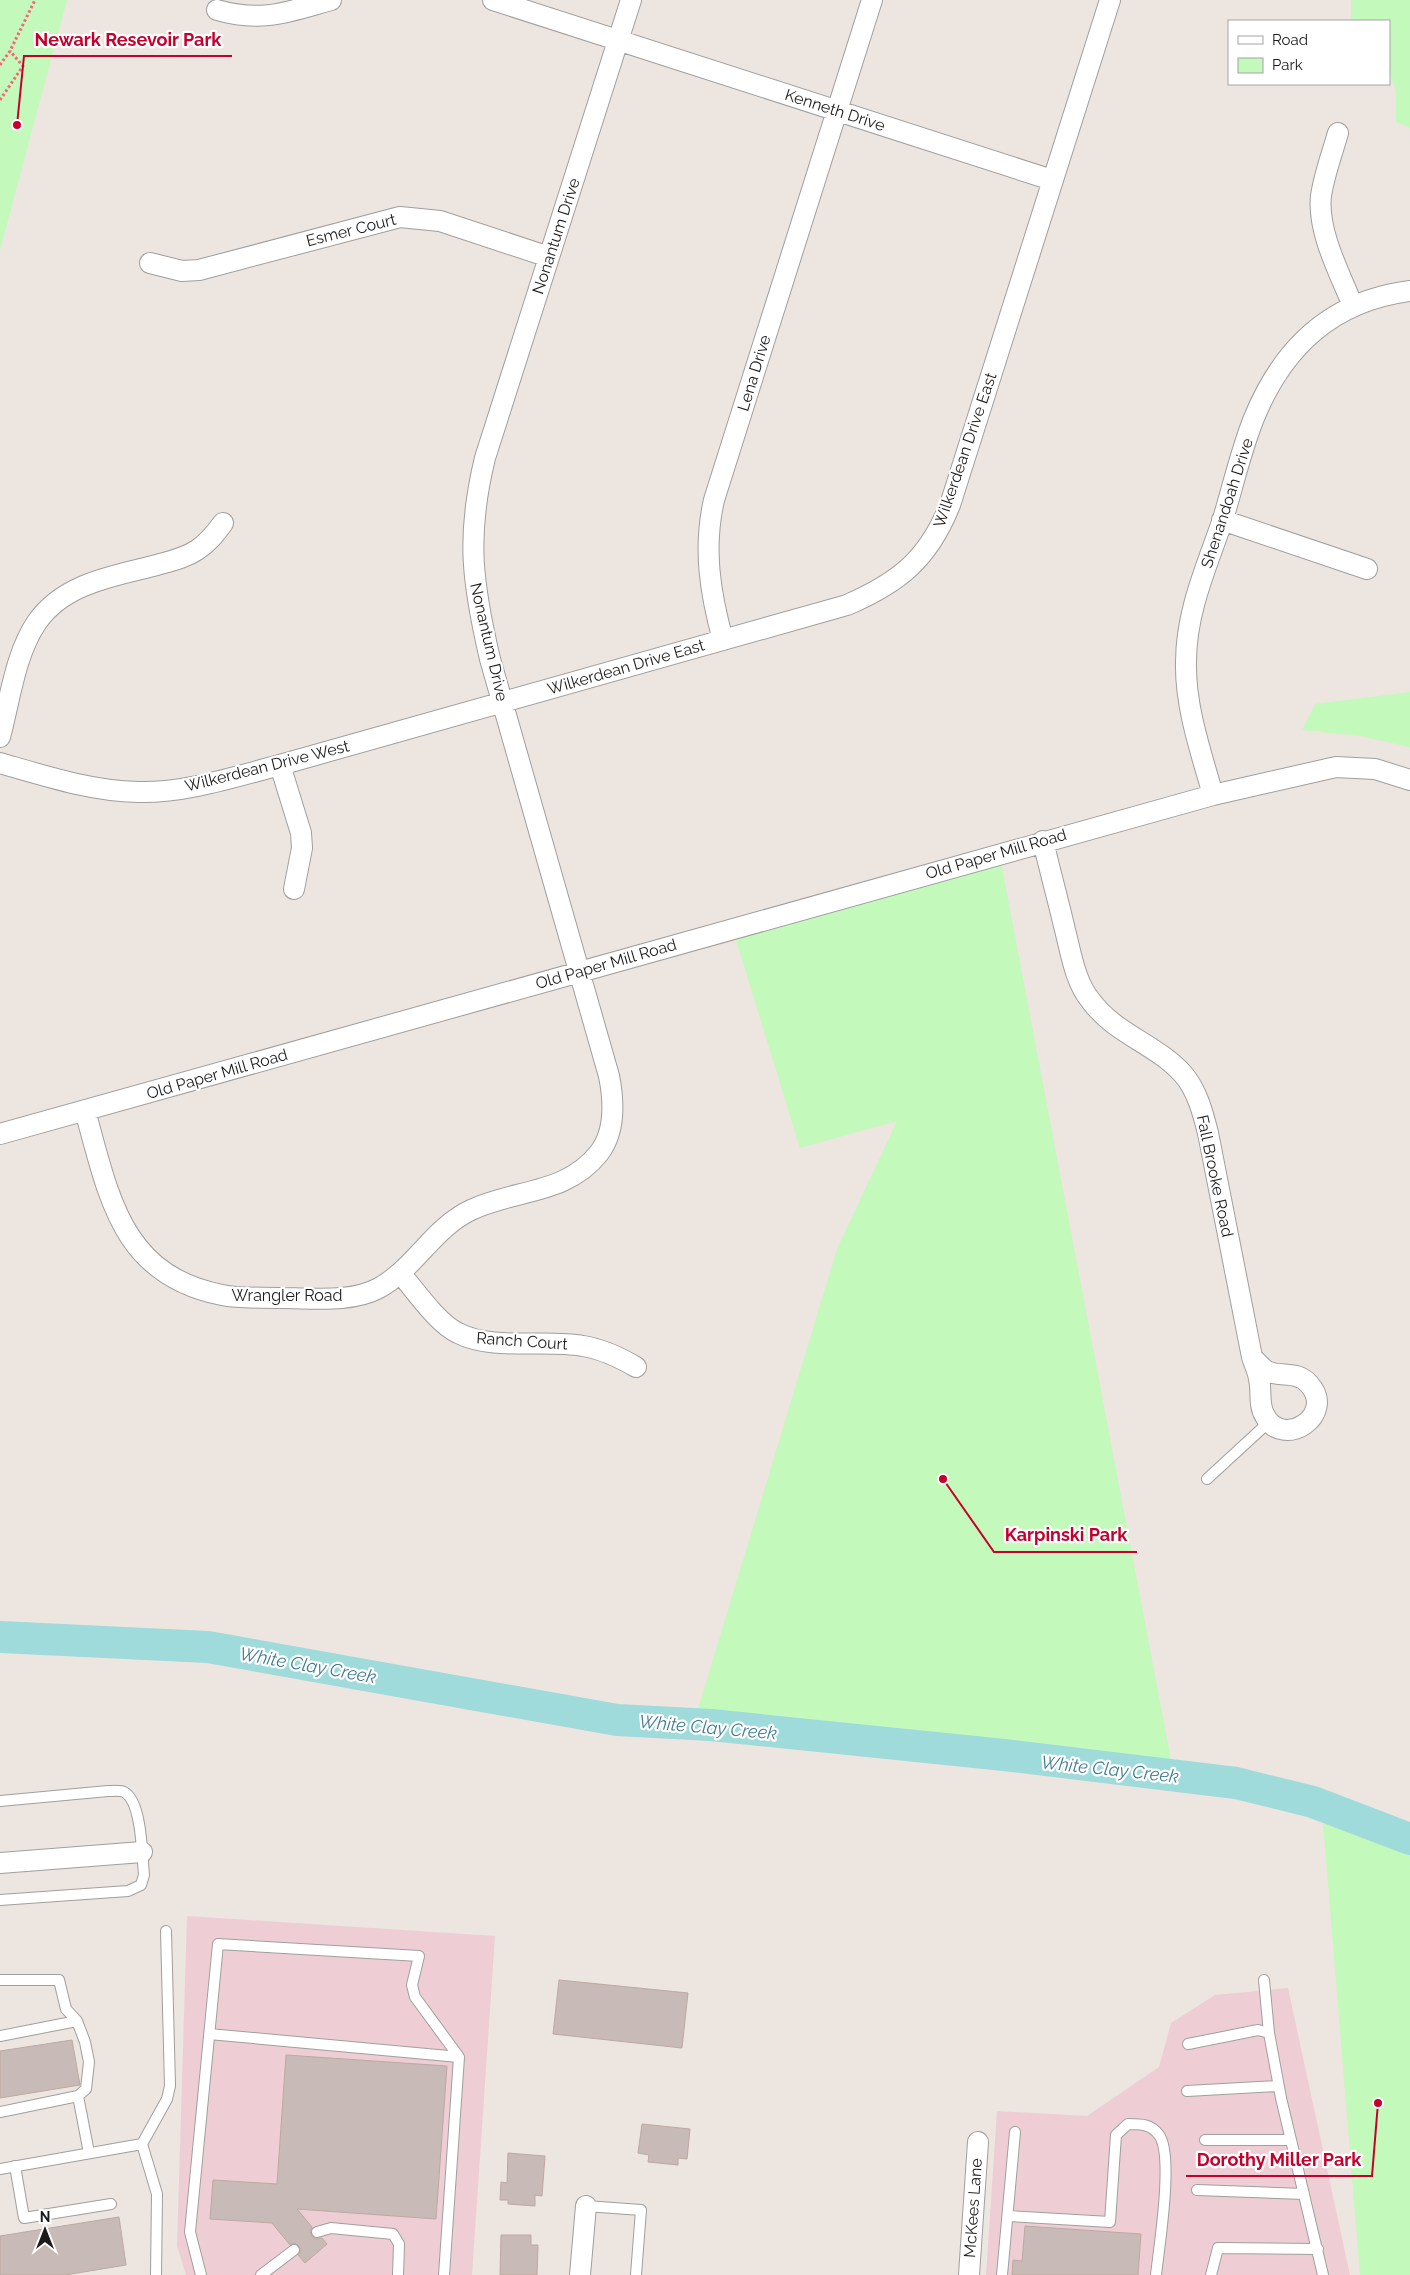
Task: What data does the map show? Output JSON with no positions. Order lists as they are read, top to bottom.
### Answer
{
  "streets": {
    "street": [
      "Kenneth Drive",
      "Esmer Court",
      "Nonantum Drive",
      "Lena Drive",
      "Wilkerdean Drive East",
      "Shenandoah Drive",
      "Wilkerdean Drive West",
      "Old Paper Mill Road",
      "Fall Brooke Road",
      "Wrangler Road",
      "Ranch Court",
      "McKees Lane"
    ]
  },
  "crossings": [
    ["Kenneth Drive", "Nonantum Drive"],
    ["Kenneth Drive", "Lena Drive"],
    ["Kenneth Drive", "Wilkerdean Drive East"],
    ["Esmer Court", "Nonantum Drive"],
    ["Nonantum Drive", "Wilkerdean Drive East"],
    ["Nonantum Drive", "Wilkerdean Drive West"],
    ["Nonantum Drive", "Old Paper Mill Road"],
    ["Nonantum Drive", "Wrangler Road"],
    ["Lena Drive", "Wilkerdean Drive East"],
    ["Wilkerdean Drive East", "Wilkerdean Drive West"],
    ["Shenandoah Drive", "Old Paper Mill Road"],
    ["Old Paper Mill Road", "Fall Brooke Road"],
    ["Old Paper Mill Road", "Wrangler Road"],
    ["Wrangler Road", "Ranch Court"]
  ],
  "water": ["White Clay Creek"],
  "places": ["Newark Resevoir Park", "Karpinski Park", "Dorothy Miller Park"],
  "legend": ["Road", "Park"],
  "north": "top"
}
